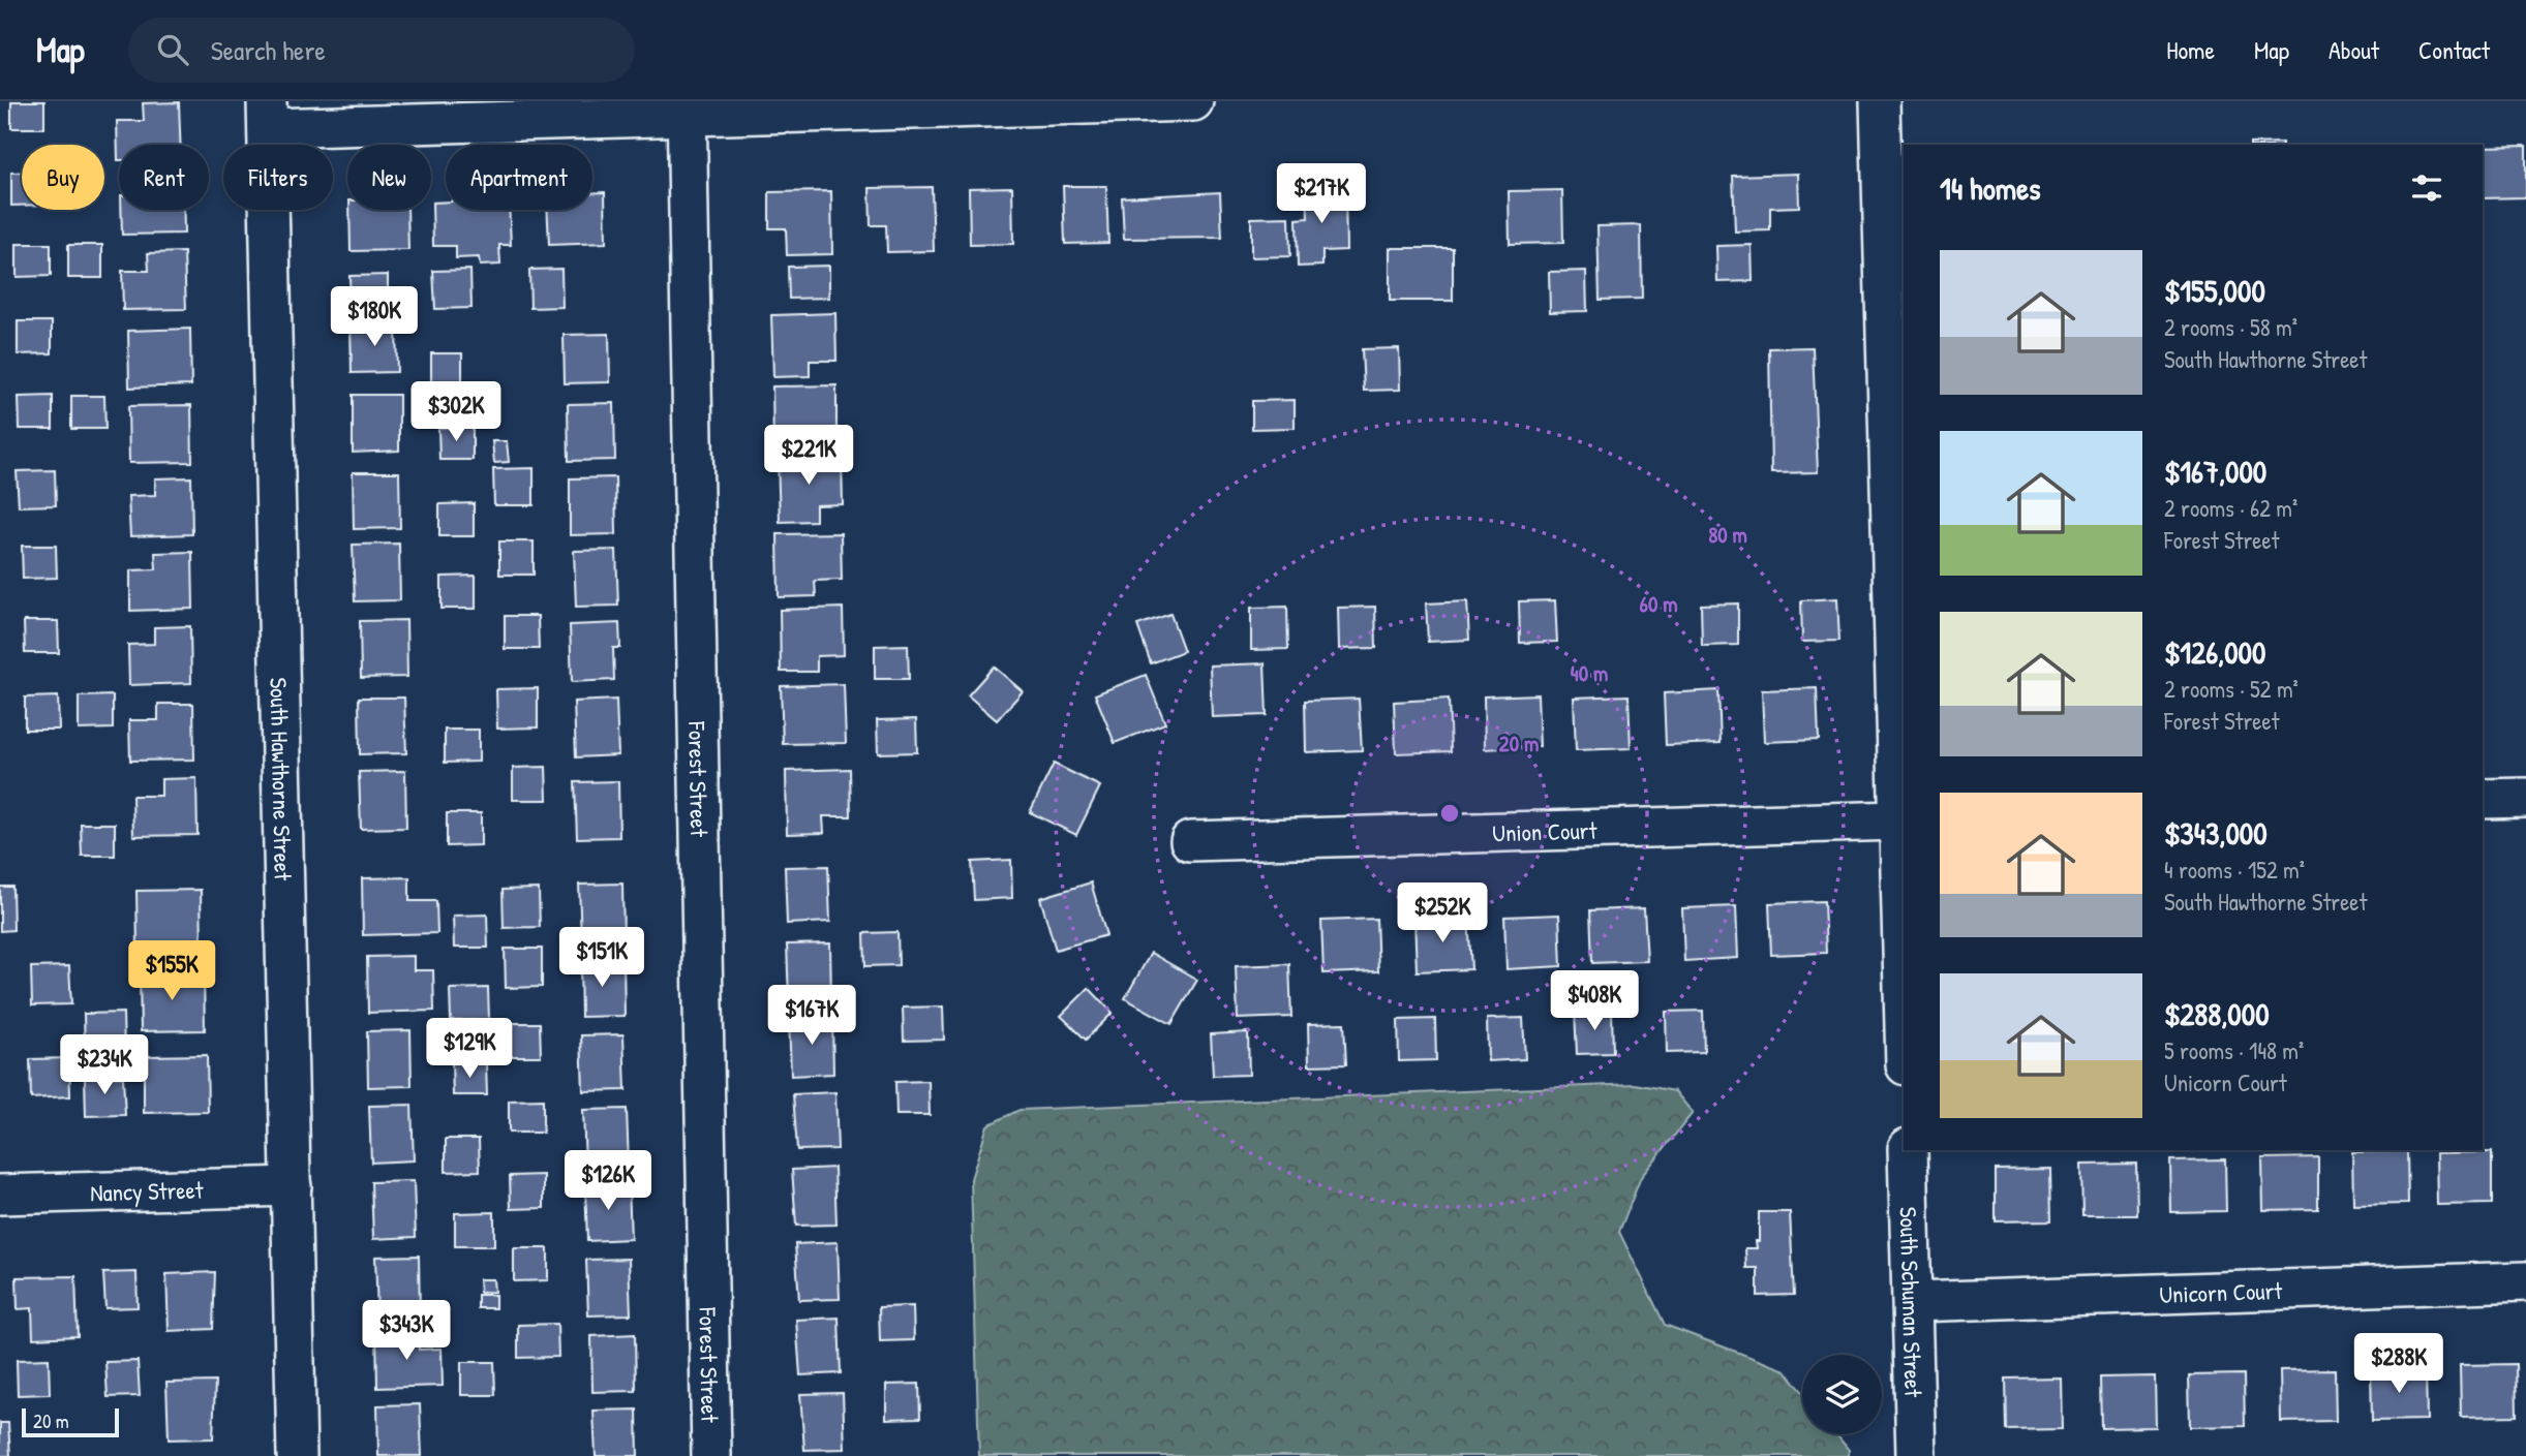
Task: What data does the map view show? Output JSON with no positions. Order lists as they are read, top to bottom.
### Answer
{
  "streets": {
    "street": [
      "South Hawthorne Street",
      "Forest Street",
      "Union Court",
      "Nancy Street",
      "Unicorn Court",
      "South Schuman Street"
    ]
  },
  "crossings": [
    ["South Hawthorne Street", "Nancy Street"],
    ["Unicorn Court", "South Schuman Street"]
  ],
  "scale_bar": "20 m",
  "page": {
    "header": "Map",
    "search": "Search here",
    "nav": [
      "Home",
      "Map",
      "About",
      "Contact"
    ],
    "chip": [
      "Buy",
      "Rent",
      "Filters",
      "New",
      "Apartment"
    ],
    "heading": "14 homes",
    "price": [
      "$217K",
      "$180K",
      "$302K",
      "$221K",
      "$252K",
      "$151K",
      "$155K",
      "$408K",
      "$167K",
      "$129K",
      "$234K",
      "$126K",
      "$343K",
      "$288K"
    ],
    "list": [
      {
        "name": "$155,000",
        "note": "2 rooms · 58 m² · South Hawthorne Street"
      },
      {
        "name": "$167,000",
        "note": "2 rooms · 62 m² · Forest Street"
      },
      {
        "name": "$126,000",
        "note": "2 rooms · 52 m² · Forest Street"
      },
      {
        "name": "$343,000",
        "note": "4 rooms · 152 m² · South Hawthorne Street"
      },
      {
        "name": "$288,000",
        "note": "5 rooms · 148 m² · Unicorn Court"
      }
    ],
    "scale": "20 m"
  },
  "rings": [
    "80 m",
    "60 m",
    "40 m",
    "20 m"
  ]
}
